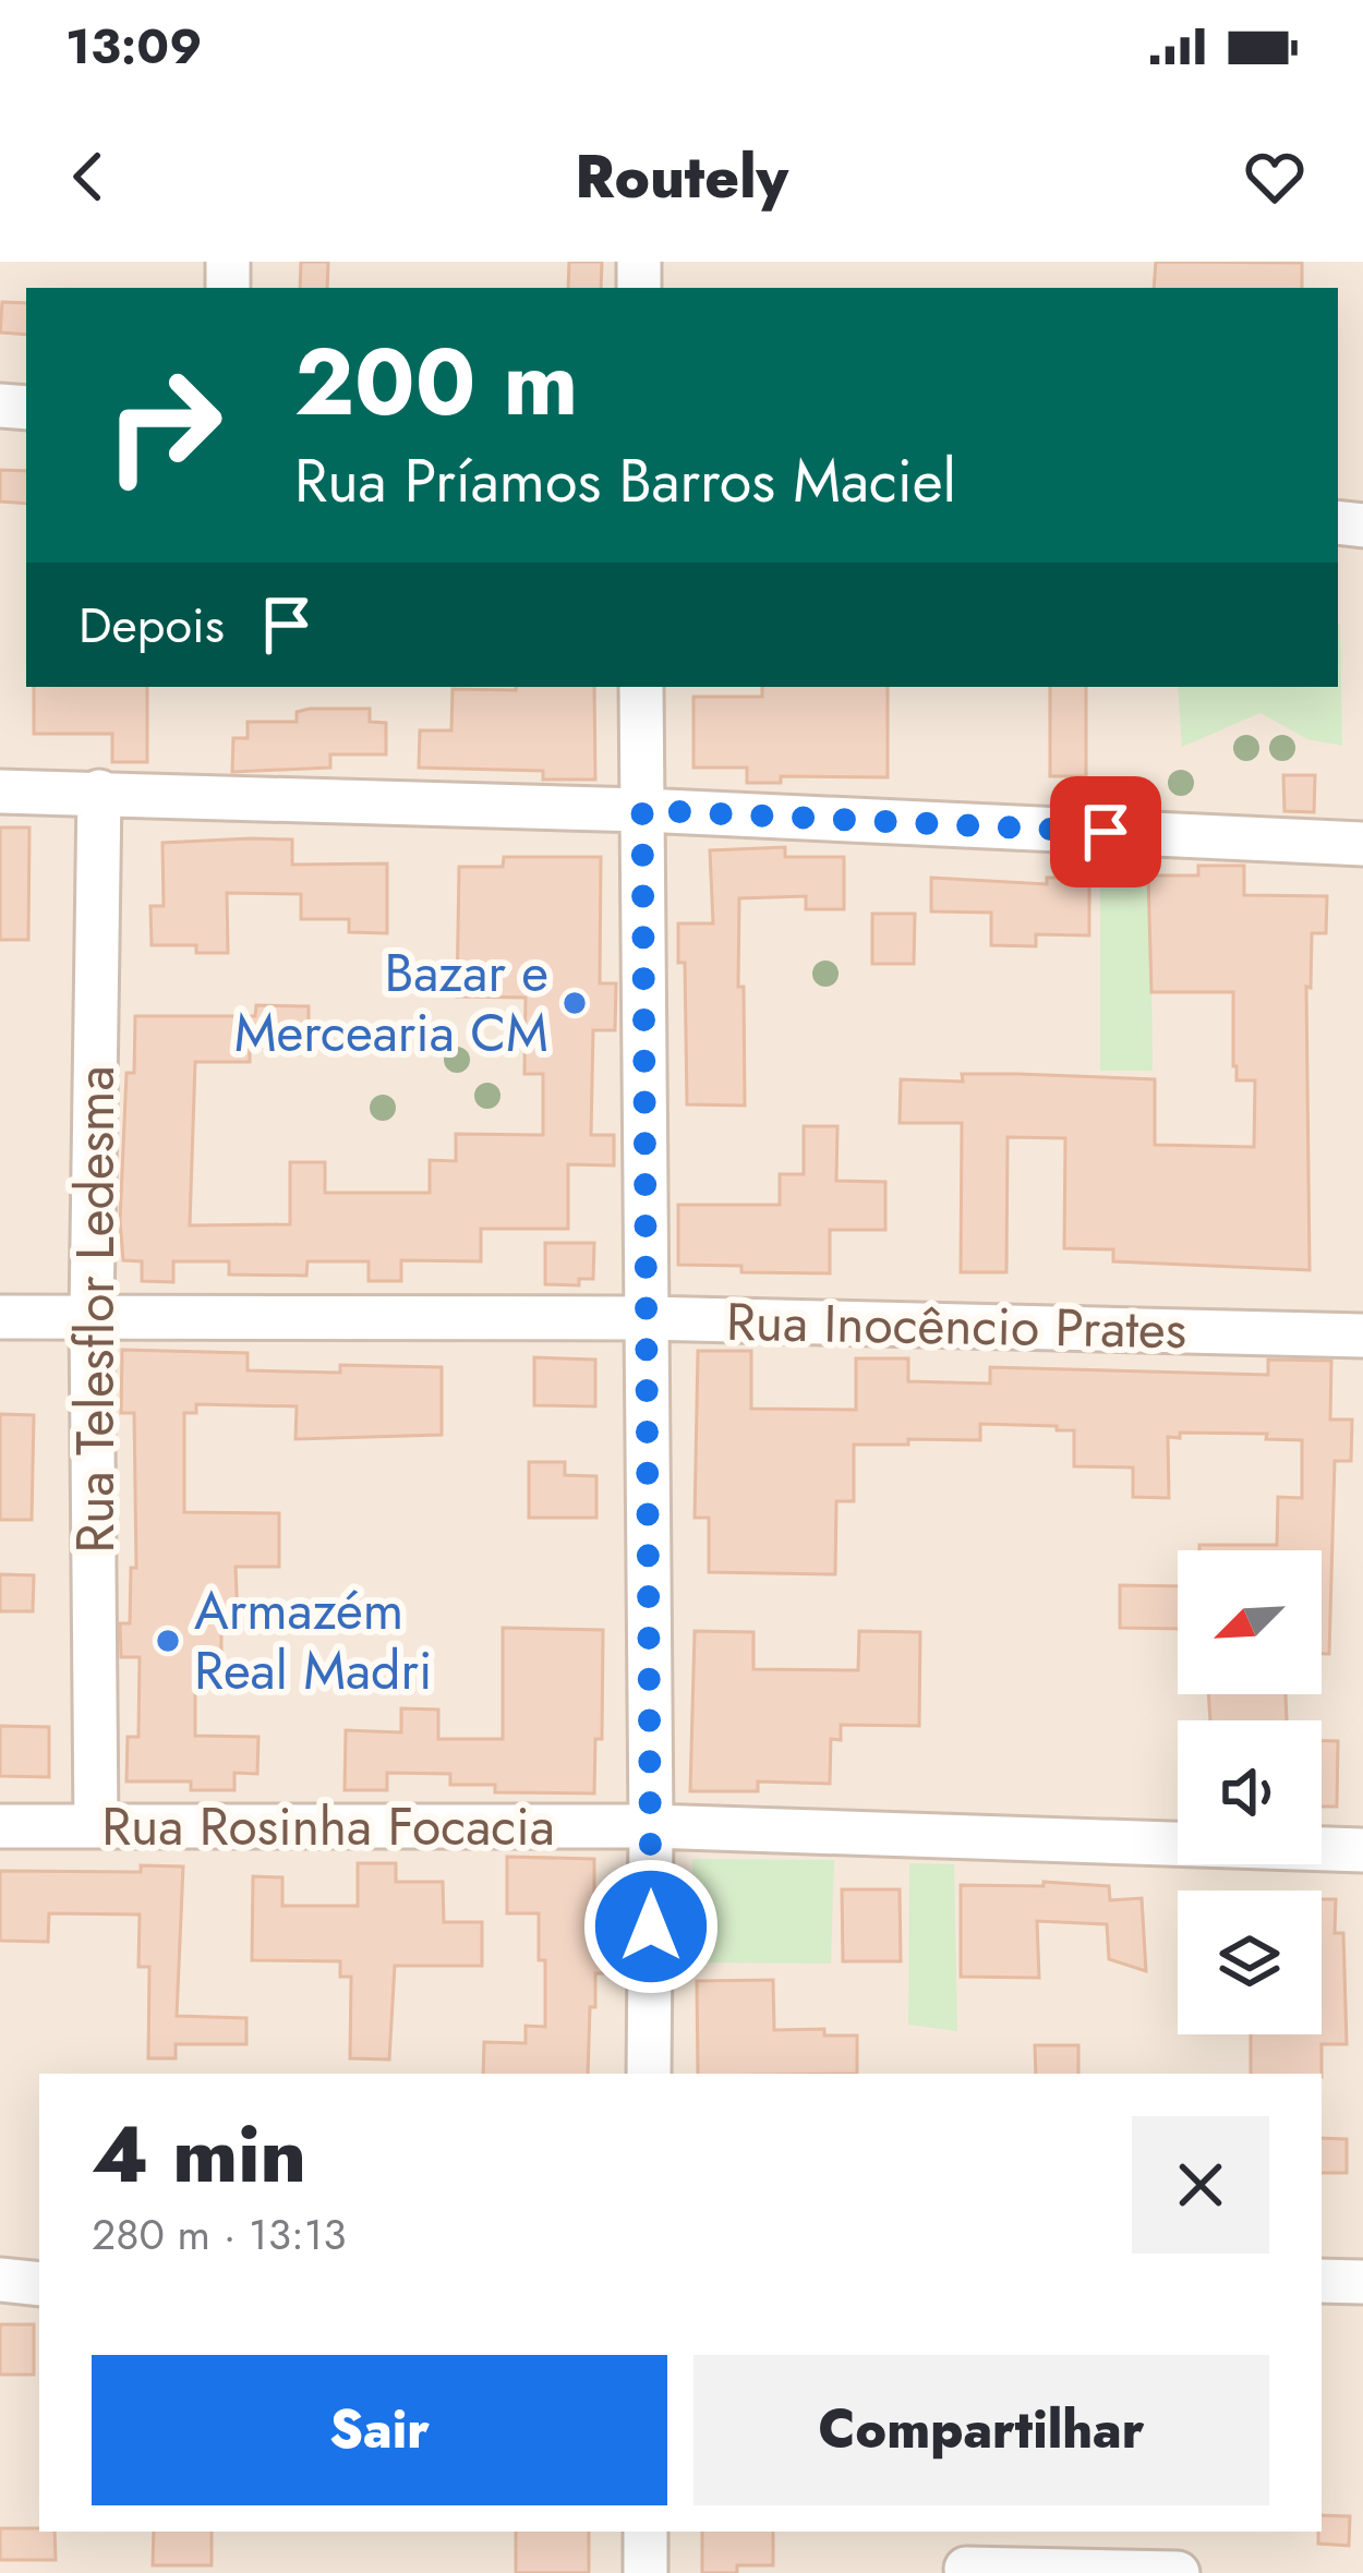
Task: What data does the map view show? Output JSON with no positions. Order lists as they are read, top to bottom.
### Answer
{
  "streets": {
    "street": ["Rua Telesflor Ledesma", "Rua Inocêncio Prates", "Rua Rosinha Focacia"]
  },
  "crossings": [
    ["Rua Telesflor Ledesma", "Rua Inocêncio Prates"],
    ["Rua Telesflor Ledesma", "Rua Rosinha Focacia"]
  ],
  "places": ["Bazar e Mercearia CM", "Armazém Real Madri"],
  "north": "bottom left",
  "page": {
    "status": "13:09",
    "header": "Routely",
    "turn": ["200 m", "Rua Príamos Barros Maciel"],
    "then": "Depois",
    "heading": ["4 min", "280 m · 13:13"],
    "buttons": ["Sair", "Compartilhar"]
  }
}
